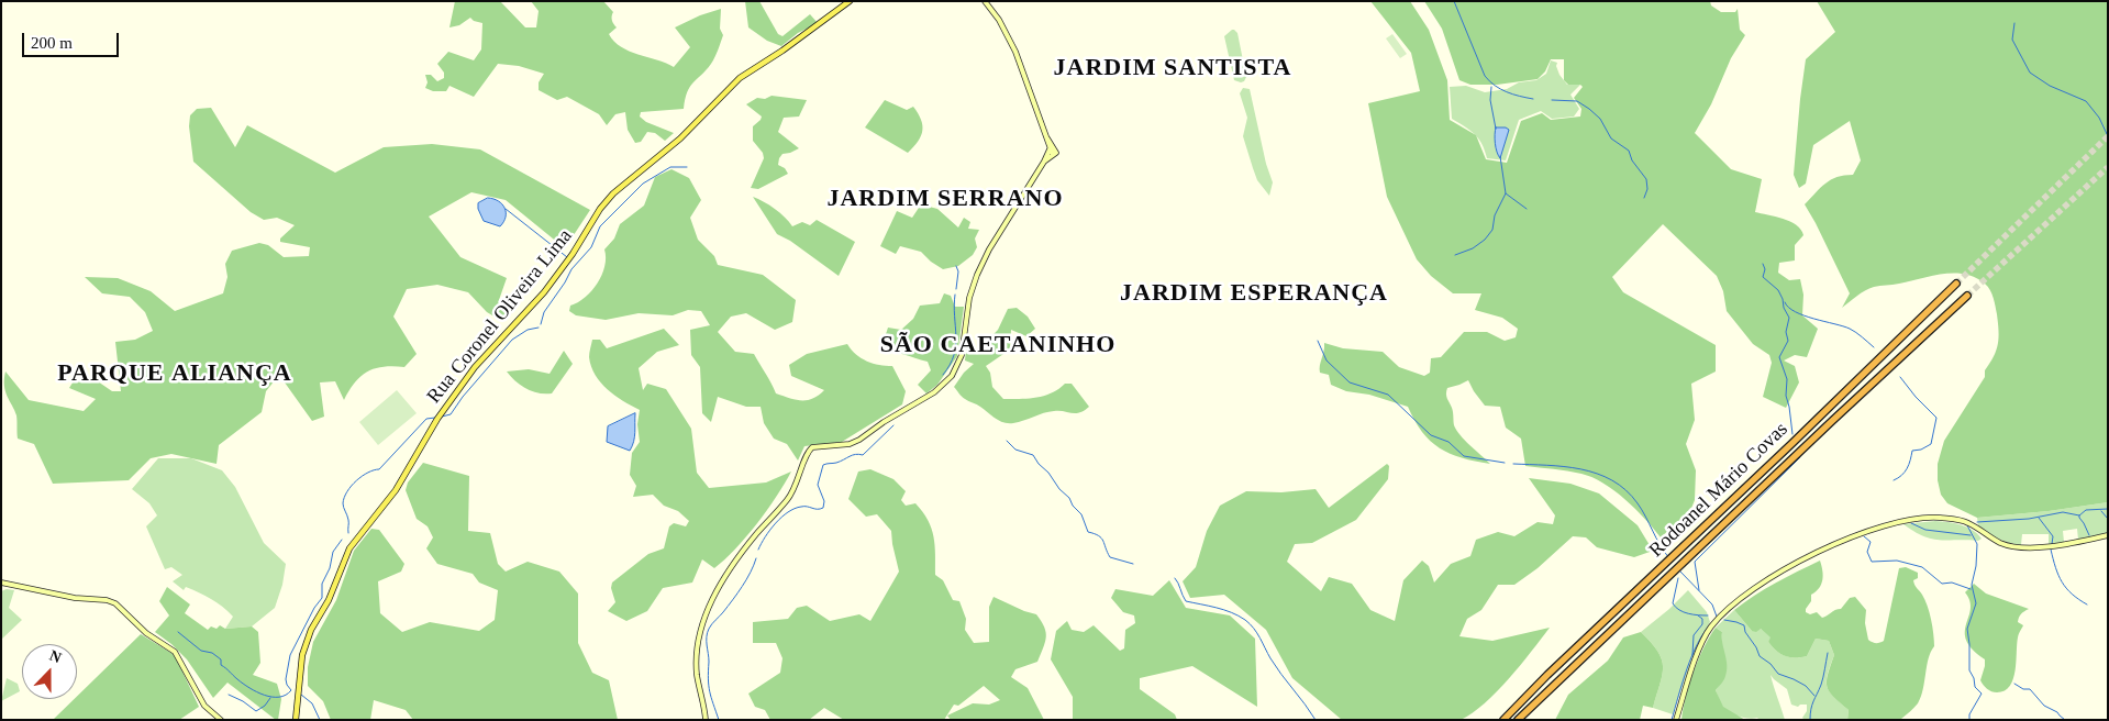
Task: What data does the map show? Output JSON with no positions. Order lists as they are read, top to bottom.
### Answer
{
  "streets": {
    "highway": ["Rodoanel Mário Covas"],
    "main road": ["Rua Coronel Oliveira Lima"]
  },
  "districts": [
    "JARDIM SANTISTA",
    "JARDIM SERRANO",
    "JARDIM ESPERANÇA",
    "SÃO CAETANINHO",
    "PARQUE ALIANÇA"
  ],
  "scale_bar": "200 m",
  "north": "top"
}
